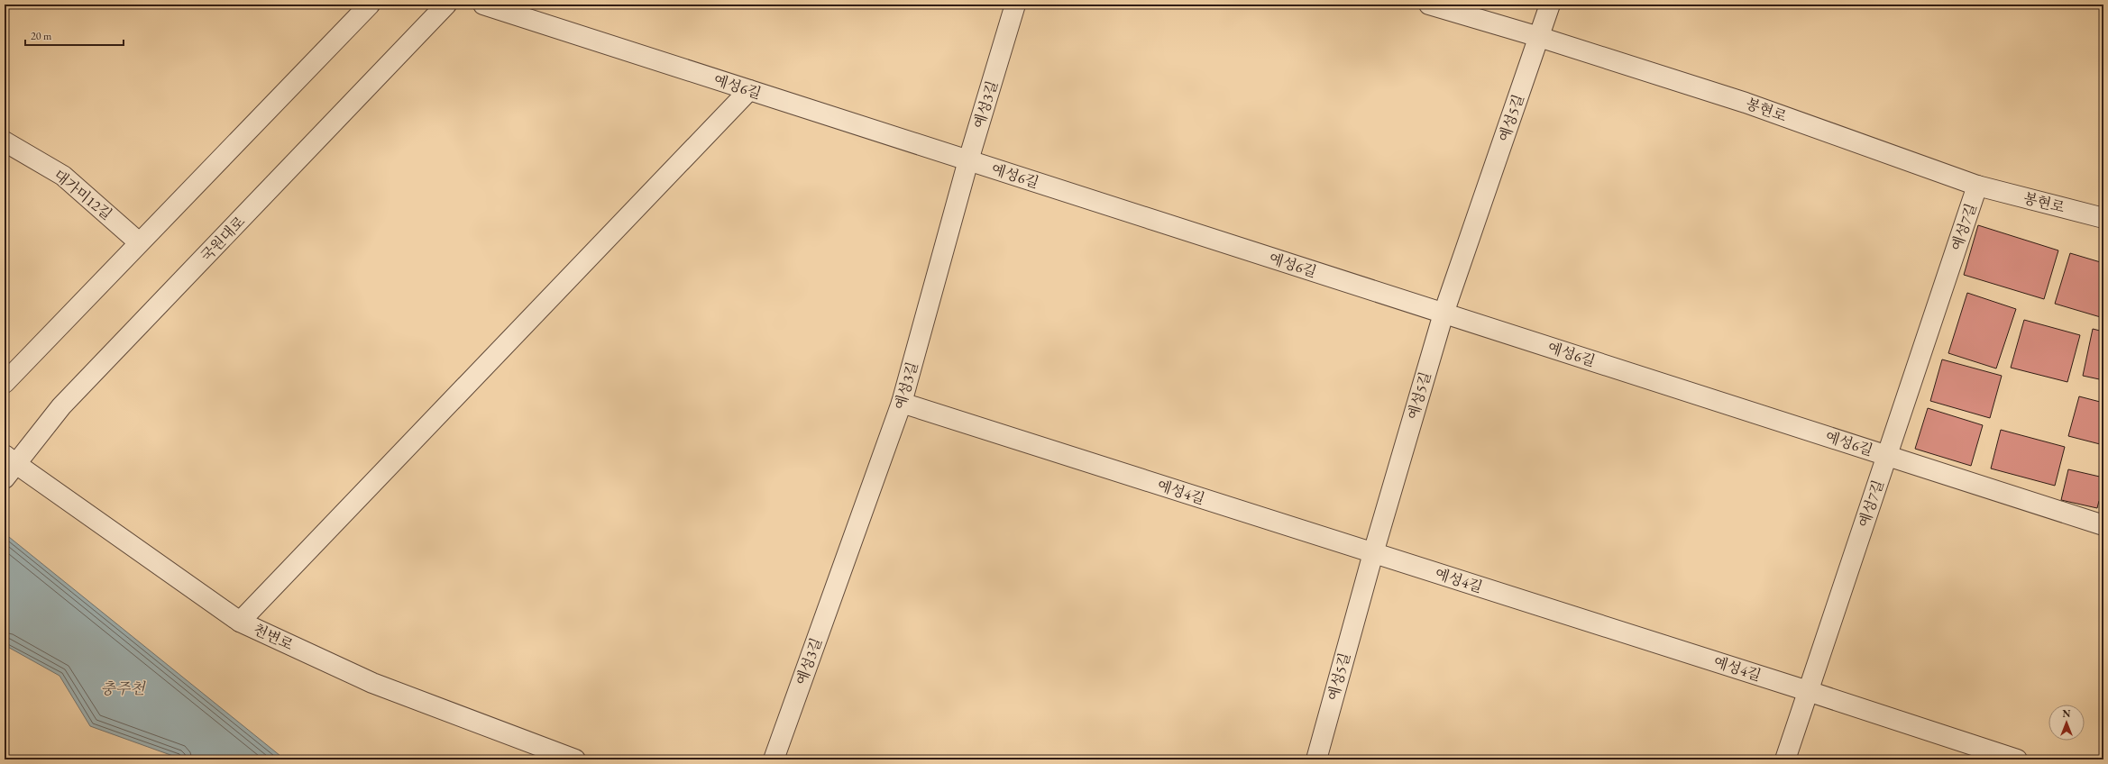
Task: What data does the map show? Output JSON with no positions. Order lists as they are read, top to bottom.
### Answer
{
  "streets": {
    "street": [
      "예성6길",
      "예성3길",
      "봉현로",
      "예성5길",
      "대가미12길",
      "예성7길",
      "국원대로",
      "예성4길",
      "천변로"
    ]
  },
  "crossings": [
    ["예성6길", "예성3길"],
    ["예성6길", "예성5길"],
    ["예성6길", "예성7길"],
    ["예성3길", "예성4길"],
    ["봉현로", "예성5길"],
    ["봉현로", "예성7길"],
    ["예성5길", "예성4길"],
    ["예성7길", "예성4길"],
    ["국원대로", "천변로"]
  ],
  "water": ["충주천"],
  "scale_bar": "20 m",
  "north": "top"
}
